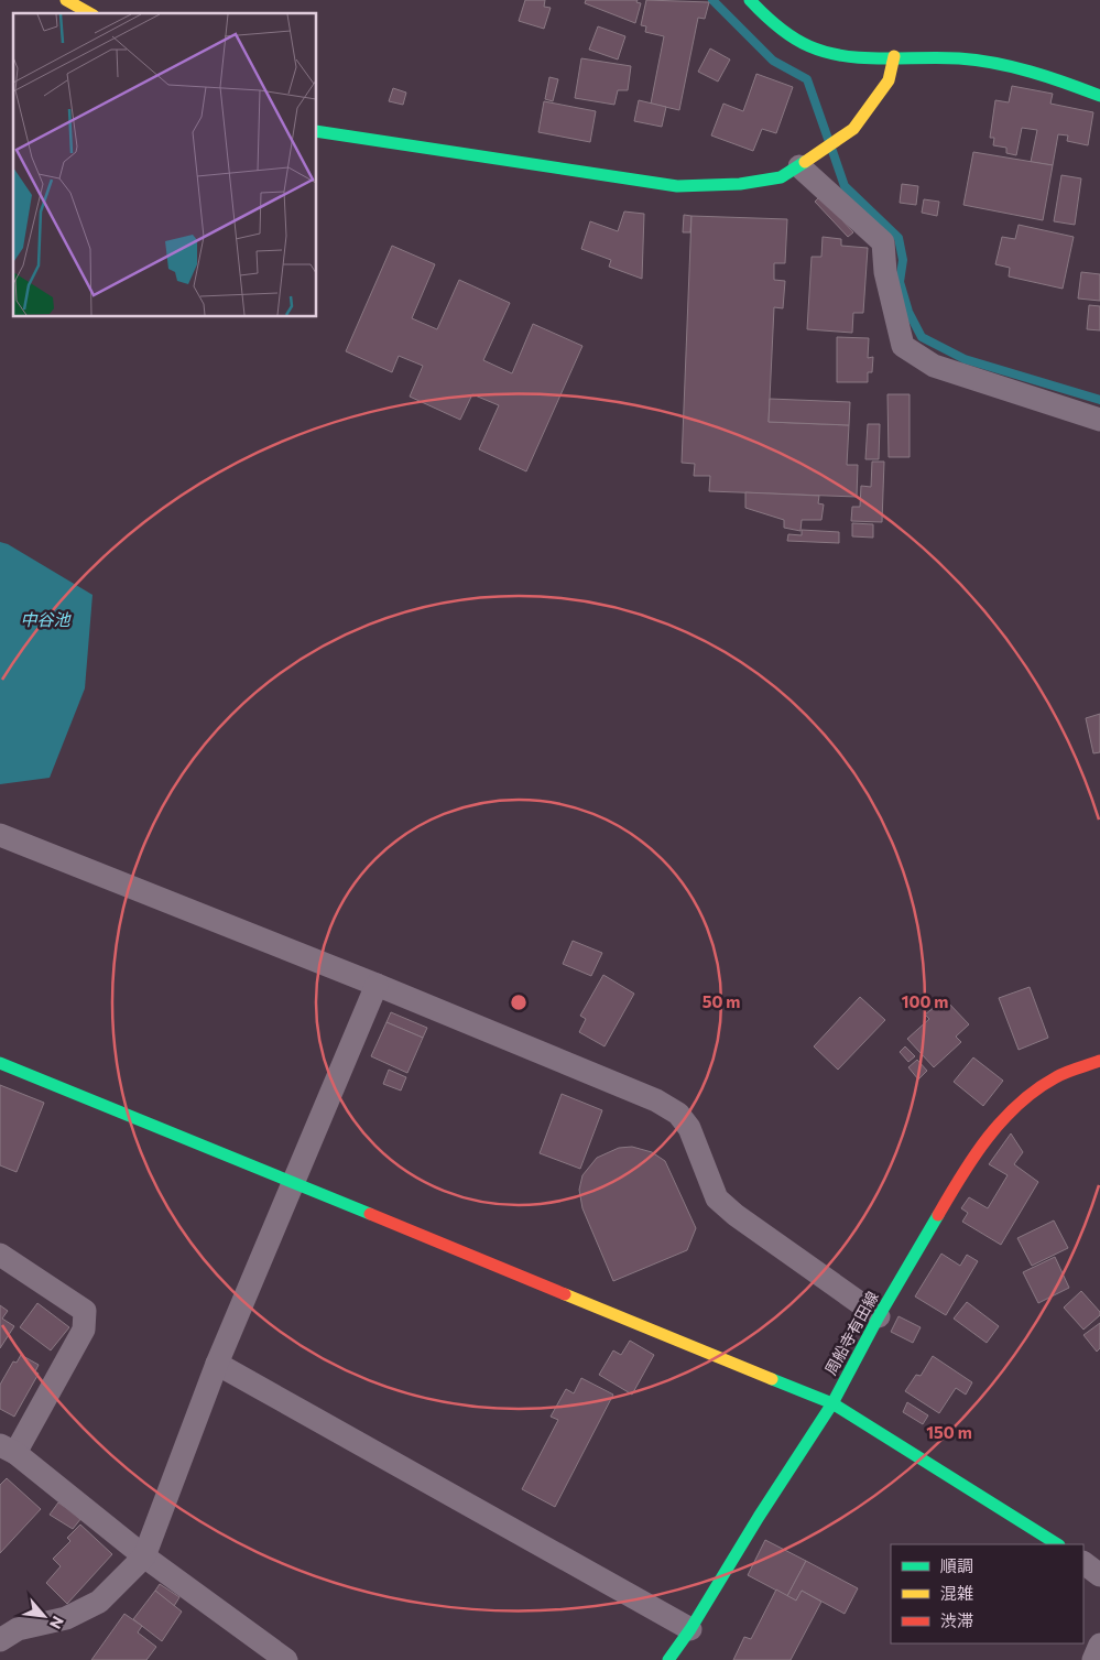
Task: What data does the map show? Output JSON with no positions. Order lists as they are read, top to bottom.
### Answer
{
  "streets": {
    "street": ["周船寺有田線"]
  },
  "water": ["中谷池"],
  "legend": ["順調", "混雑", "渋滞"],
  "north": "bottom right",
  "rings": ["50 m", "100 m", "150 m"]
}
